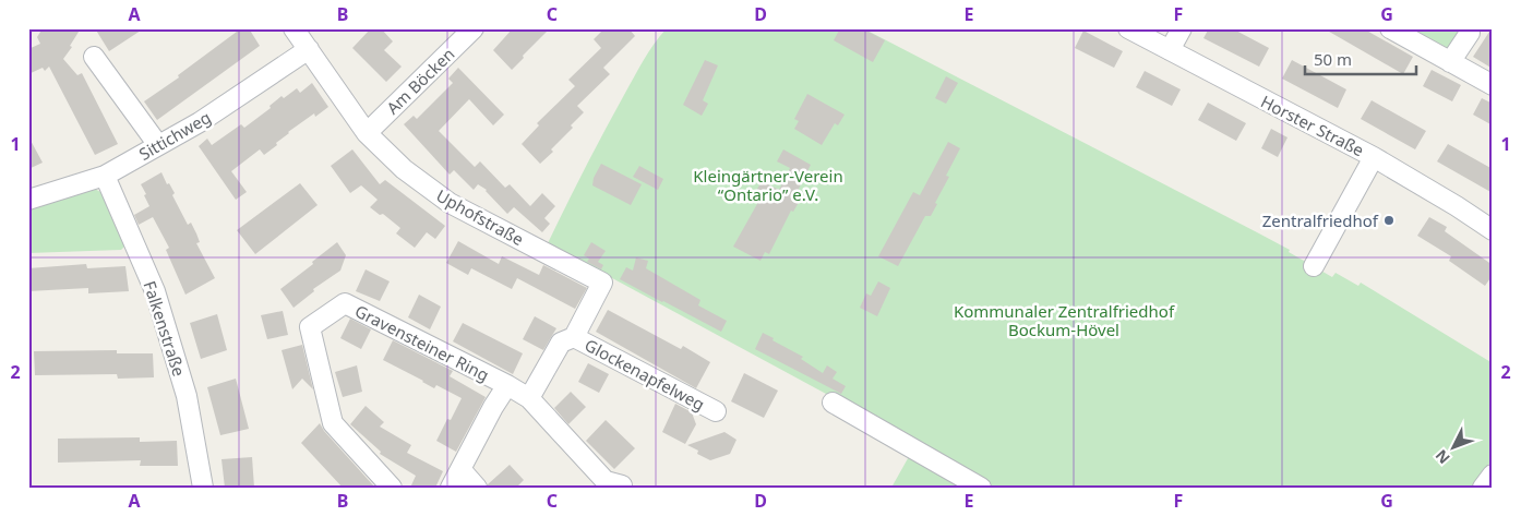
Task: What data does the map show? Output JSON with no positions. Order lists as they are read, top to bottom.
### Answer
{
  "streets": {
    "street": [
      "Am Böcken",
      "Horster Straße",
      "Sittichweg",
      "Uphofstraße",
      "Falkenstraße",
      "Gravensteiner Ring",
      "Glockenapfelweg"
    ]
  },
  "crossings": [
    ["Am Böcken", "Uphofstraße"],
    ["Sittichweg", "Uphofstraße"],
    ["Sittichweg", "Falkenstraße"],
    ["Uphofstraße", "Glockenapfelweg"]
  ],
  "parks": ["Kleingärtner-Verein “Ontario” e.V.", "Kommunaler Zentralfriedhof Bockum-Hövel"],
  "places": ["Zentralfriedhof"],
  "scale_bar": "50 m",
  "north": "bottom left",
  "grid": {
    "columns": [
      "A",
      "B",
      "C",
      "D",
      "E",
      "F",
      "G"
    ],
    "rows": ["1", "2"]
  }
}
